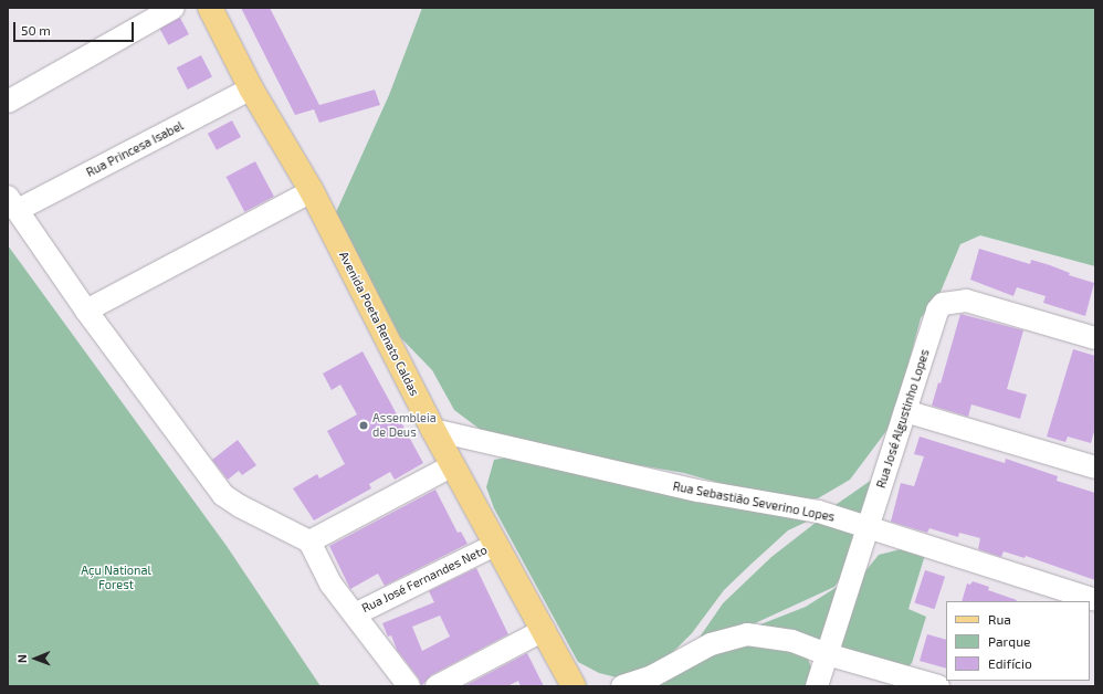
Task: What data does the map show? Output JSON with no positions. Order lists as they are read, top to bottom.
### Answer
{
  "streets": {
    "main road": ["Avenida Poeta Renato Caldas"],
    "street": [
      "Rua Princesa Isabel",
      "Rua José Algustinho Lopes",
      "Rua Sebastião Severino Lopes",
      "Rua José Fernandes Neto"
    ]
  },
  "crossings": [
    ["Rua Princesa Isabel", "Avenida Poeta Renato Caldas"],
    ["Avenida Poeta Renato Caldas", "Rua Sebastião Severino Lopes"],
    ["Avenida Poeta Renato Caldas", "Rua José Fernandes Neto"],
    ["Rua José Algustinho Lopes", "Rua Sebastião Severino Lopes"]
  ],
  "parks": ["Açu National Forest"],
  "places": ["Assembleia de Deus"],
  "legend": ["Rua", "Parque", "Edifício"],
  "scale_bar": "50 m",
  "north": "left"
}
